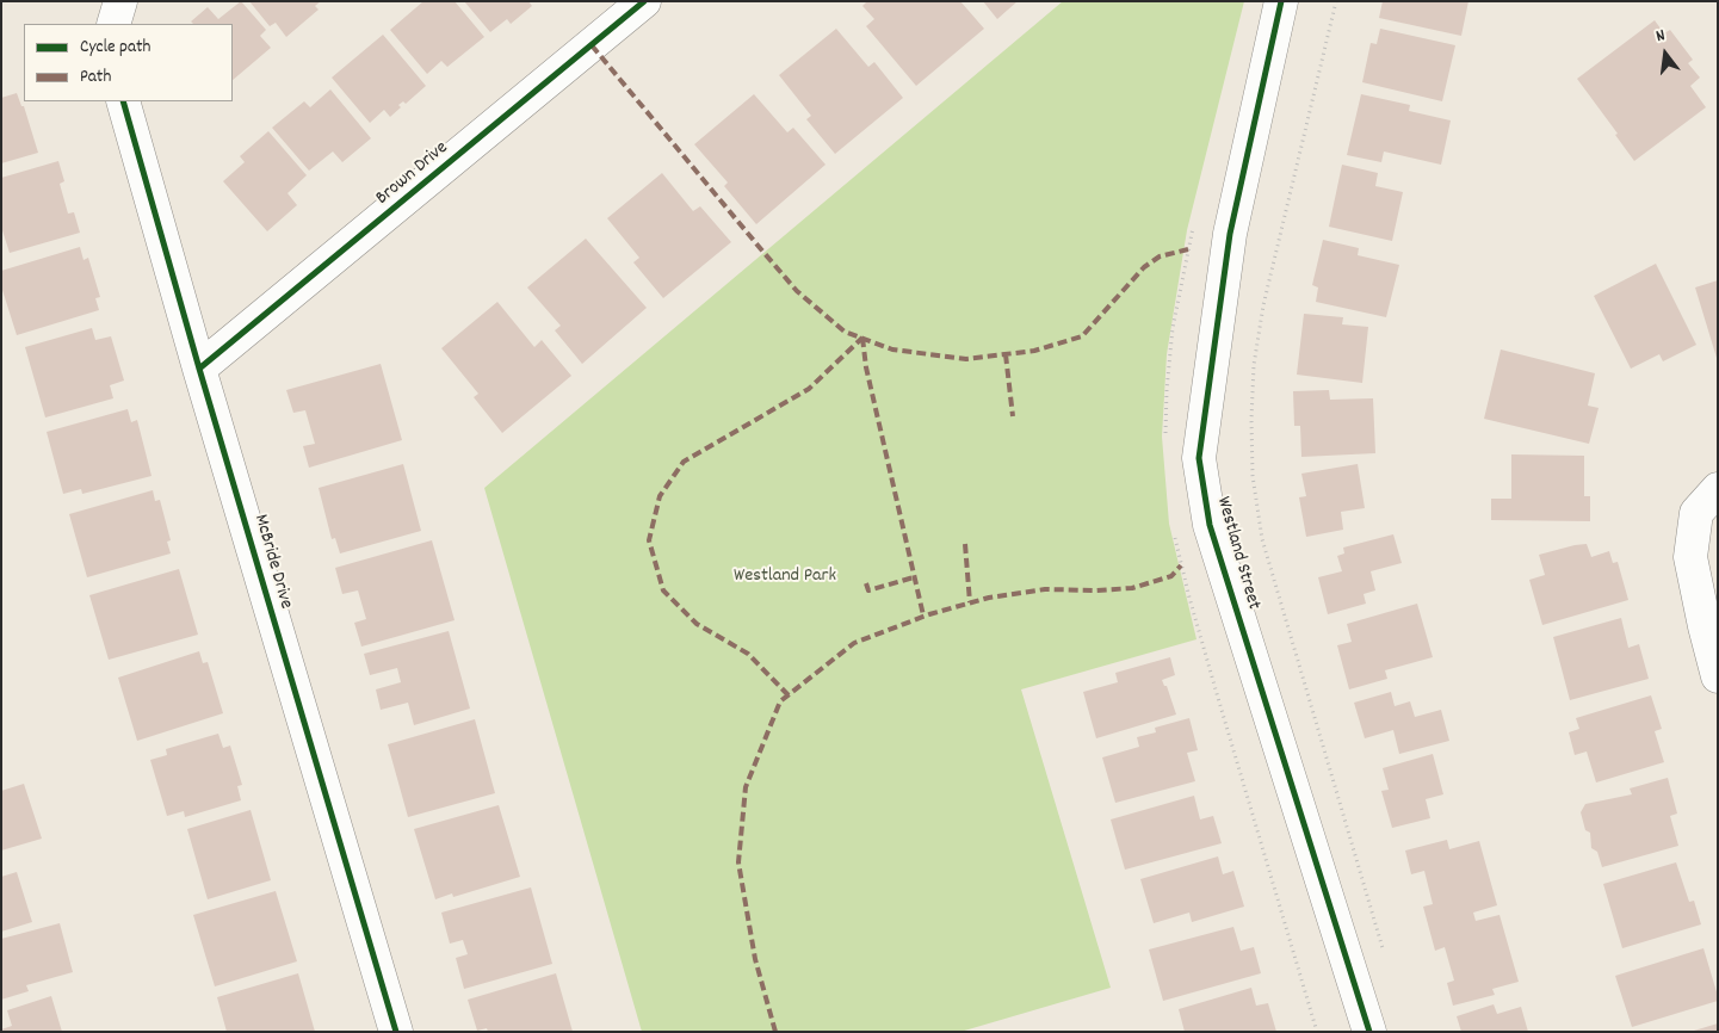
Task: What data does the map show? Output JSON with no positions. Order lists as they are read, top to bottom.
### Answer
{
  "streets": {
    "street": ["Brown Drive", "Westland Street", "McBride Drive"]
  },
  "crossings": [
    ["Brown Drive", "McBride Drive"]
  ],
  "parks": ["Westland Park"],
  "legend": ["Cycle path", "Path"],
  "north": "top"
}
